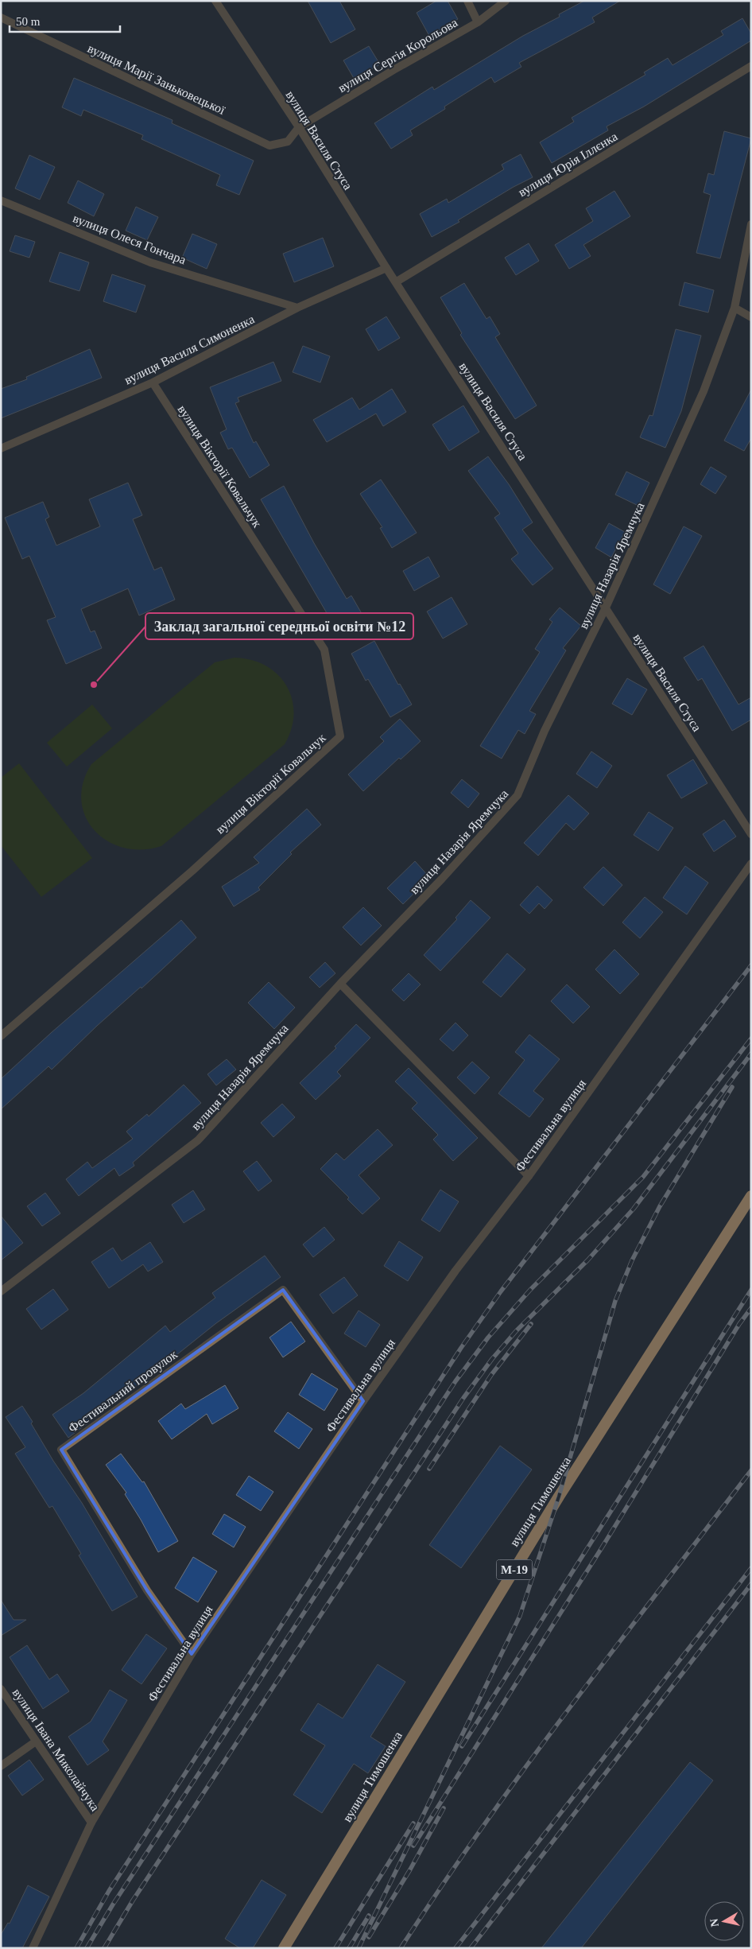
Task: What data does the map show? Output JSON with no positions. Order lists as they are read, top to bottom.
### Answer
{
  "streets": {
    "highway": ["вулиця Тимошенка", "М-19"],
    "street": [
      "вулиця Сергія Корольова",
      "вулиця Марії Заньковецької",
      "вулиця Василя Стуса",
      "вулиця Юрія Іллєнка",
      "вулиця Олеся Гончара",
      "вулиця Василя Симоненка",
      "вулиця Вікторії Ковальчук",
      "вулиця Назарія Яремчука",
      "Фестивальна вулиця",
      "Фестивальний провулок",
      "вулиця Івана Миколайчука"
    ]
  },
  "crossings": [
    ["вулиця Сергія Корольова", "вулиця Марії Заньковецької"],
    ["вулиця Сергія Корольова", "вулиця Василя Стуса"],
    ["вулиця Марії Заньковецької", "вулиця Василя Стуса"],
    ["вулиця Василя Стуса", "вулиця Юрія Іллєнка"],
    ["вулиця Василя Стуса", "вулиця Василя Симоненка"],
    ["вулиця Василя Стуса", "вулиця Назарія Яремчука"],
    ["вулиця Олеся Гончара", "вулиця Василя Симоненка"],
    ["вулиця Василя Симоненка", "вулиця Вікторії Ковальчук"],
    ["Фестивальна вулиця", "Фестивальний провулок"],
    ["Фестивальна вулиця", "вулиця Івана Миколайчука"]
  ],
  "places": ["Заклад загальної середньої освіти №12"],
  "scale_bar": "50 m",
  "north": "left"
}
